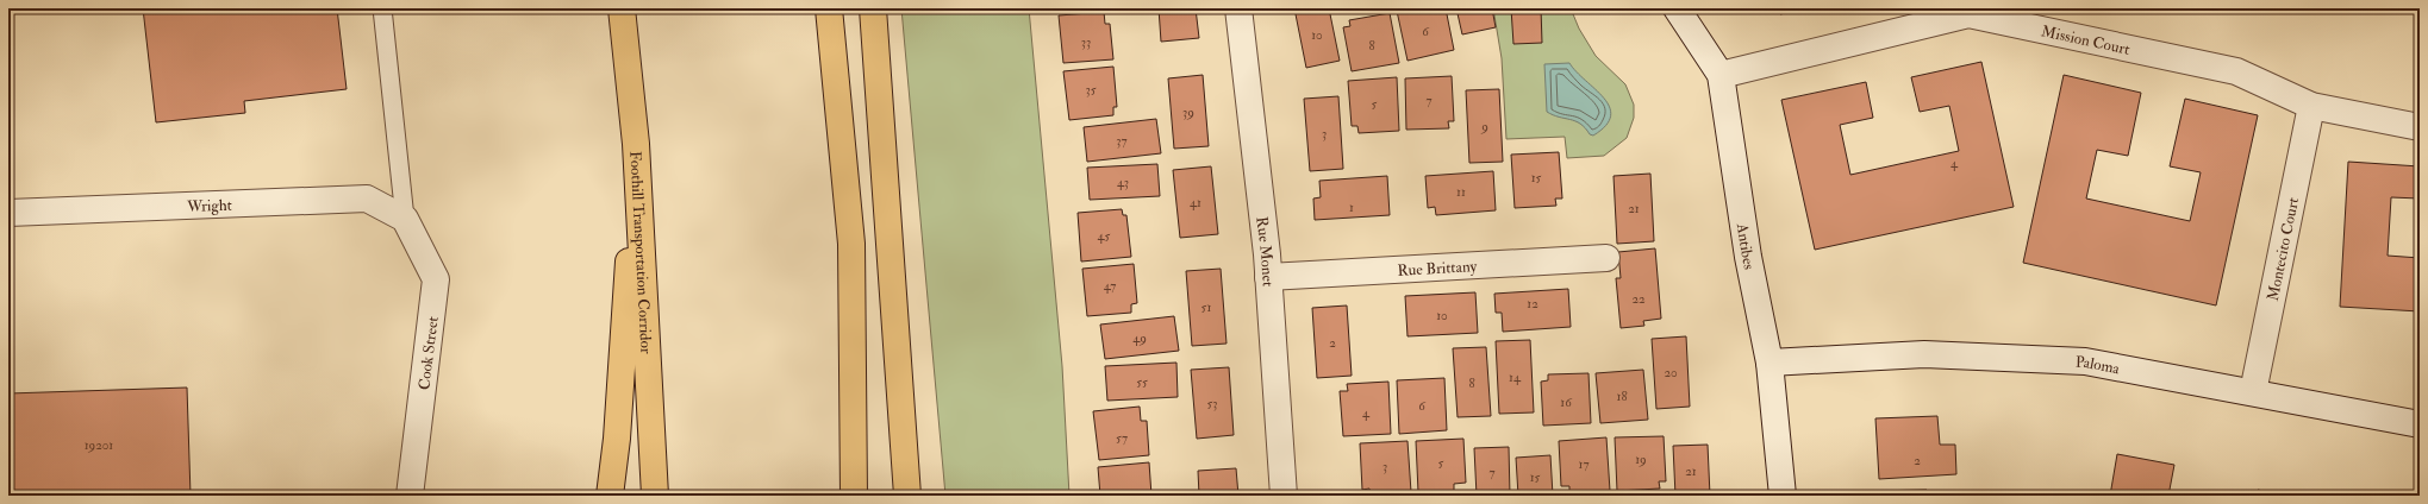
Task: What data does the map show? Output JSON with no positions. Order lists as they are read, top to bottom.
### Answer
{
  "streets": {
    "highway": ["Foothill Transportation Corridor"],
    "street": [
      "Mission Court",
      "Wright",
      "Antibes",
      "Montecito Court",
      "Rue Monet",
      "Rue Brittany",
      "Cook Street",
      "Paloma"
    ]
  },
  "crossings": [
    ["Mission Court", "Antibes"],
    ["Mission Court", "Montecito Court"],
    ["Wright", "Cook Street"],
    ["Antibes", "Paloma"],
    ["Montecito Court", "Paloma"],
    ["Rue Monet", "Rue Brittany"]
  ],
  "house_numbers": [
    "6",
    "10",
    "33",
    "8",
    "35",
    "7",
    "5",
    "39",
    "9",
    "3",
    "37",
    "4",
    "15",
    "43",
    "11",
    "41",
    "1",
    "21",
    "45",
    "47",
    "22",
    "12",
    "51",
    "10",
    "49",
    "2",
    "20",
    "14",
    "55",
    "8",
    "18",
    "16",
    "53",
    "6",
    "4",
    "57",
    "19201",
    "19",
    "2",
    "5",
    "17",
    "3",
    "21",
    "7",
    "15"
  ]
}
